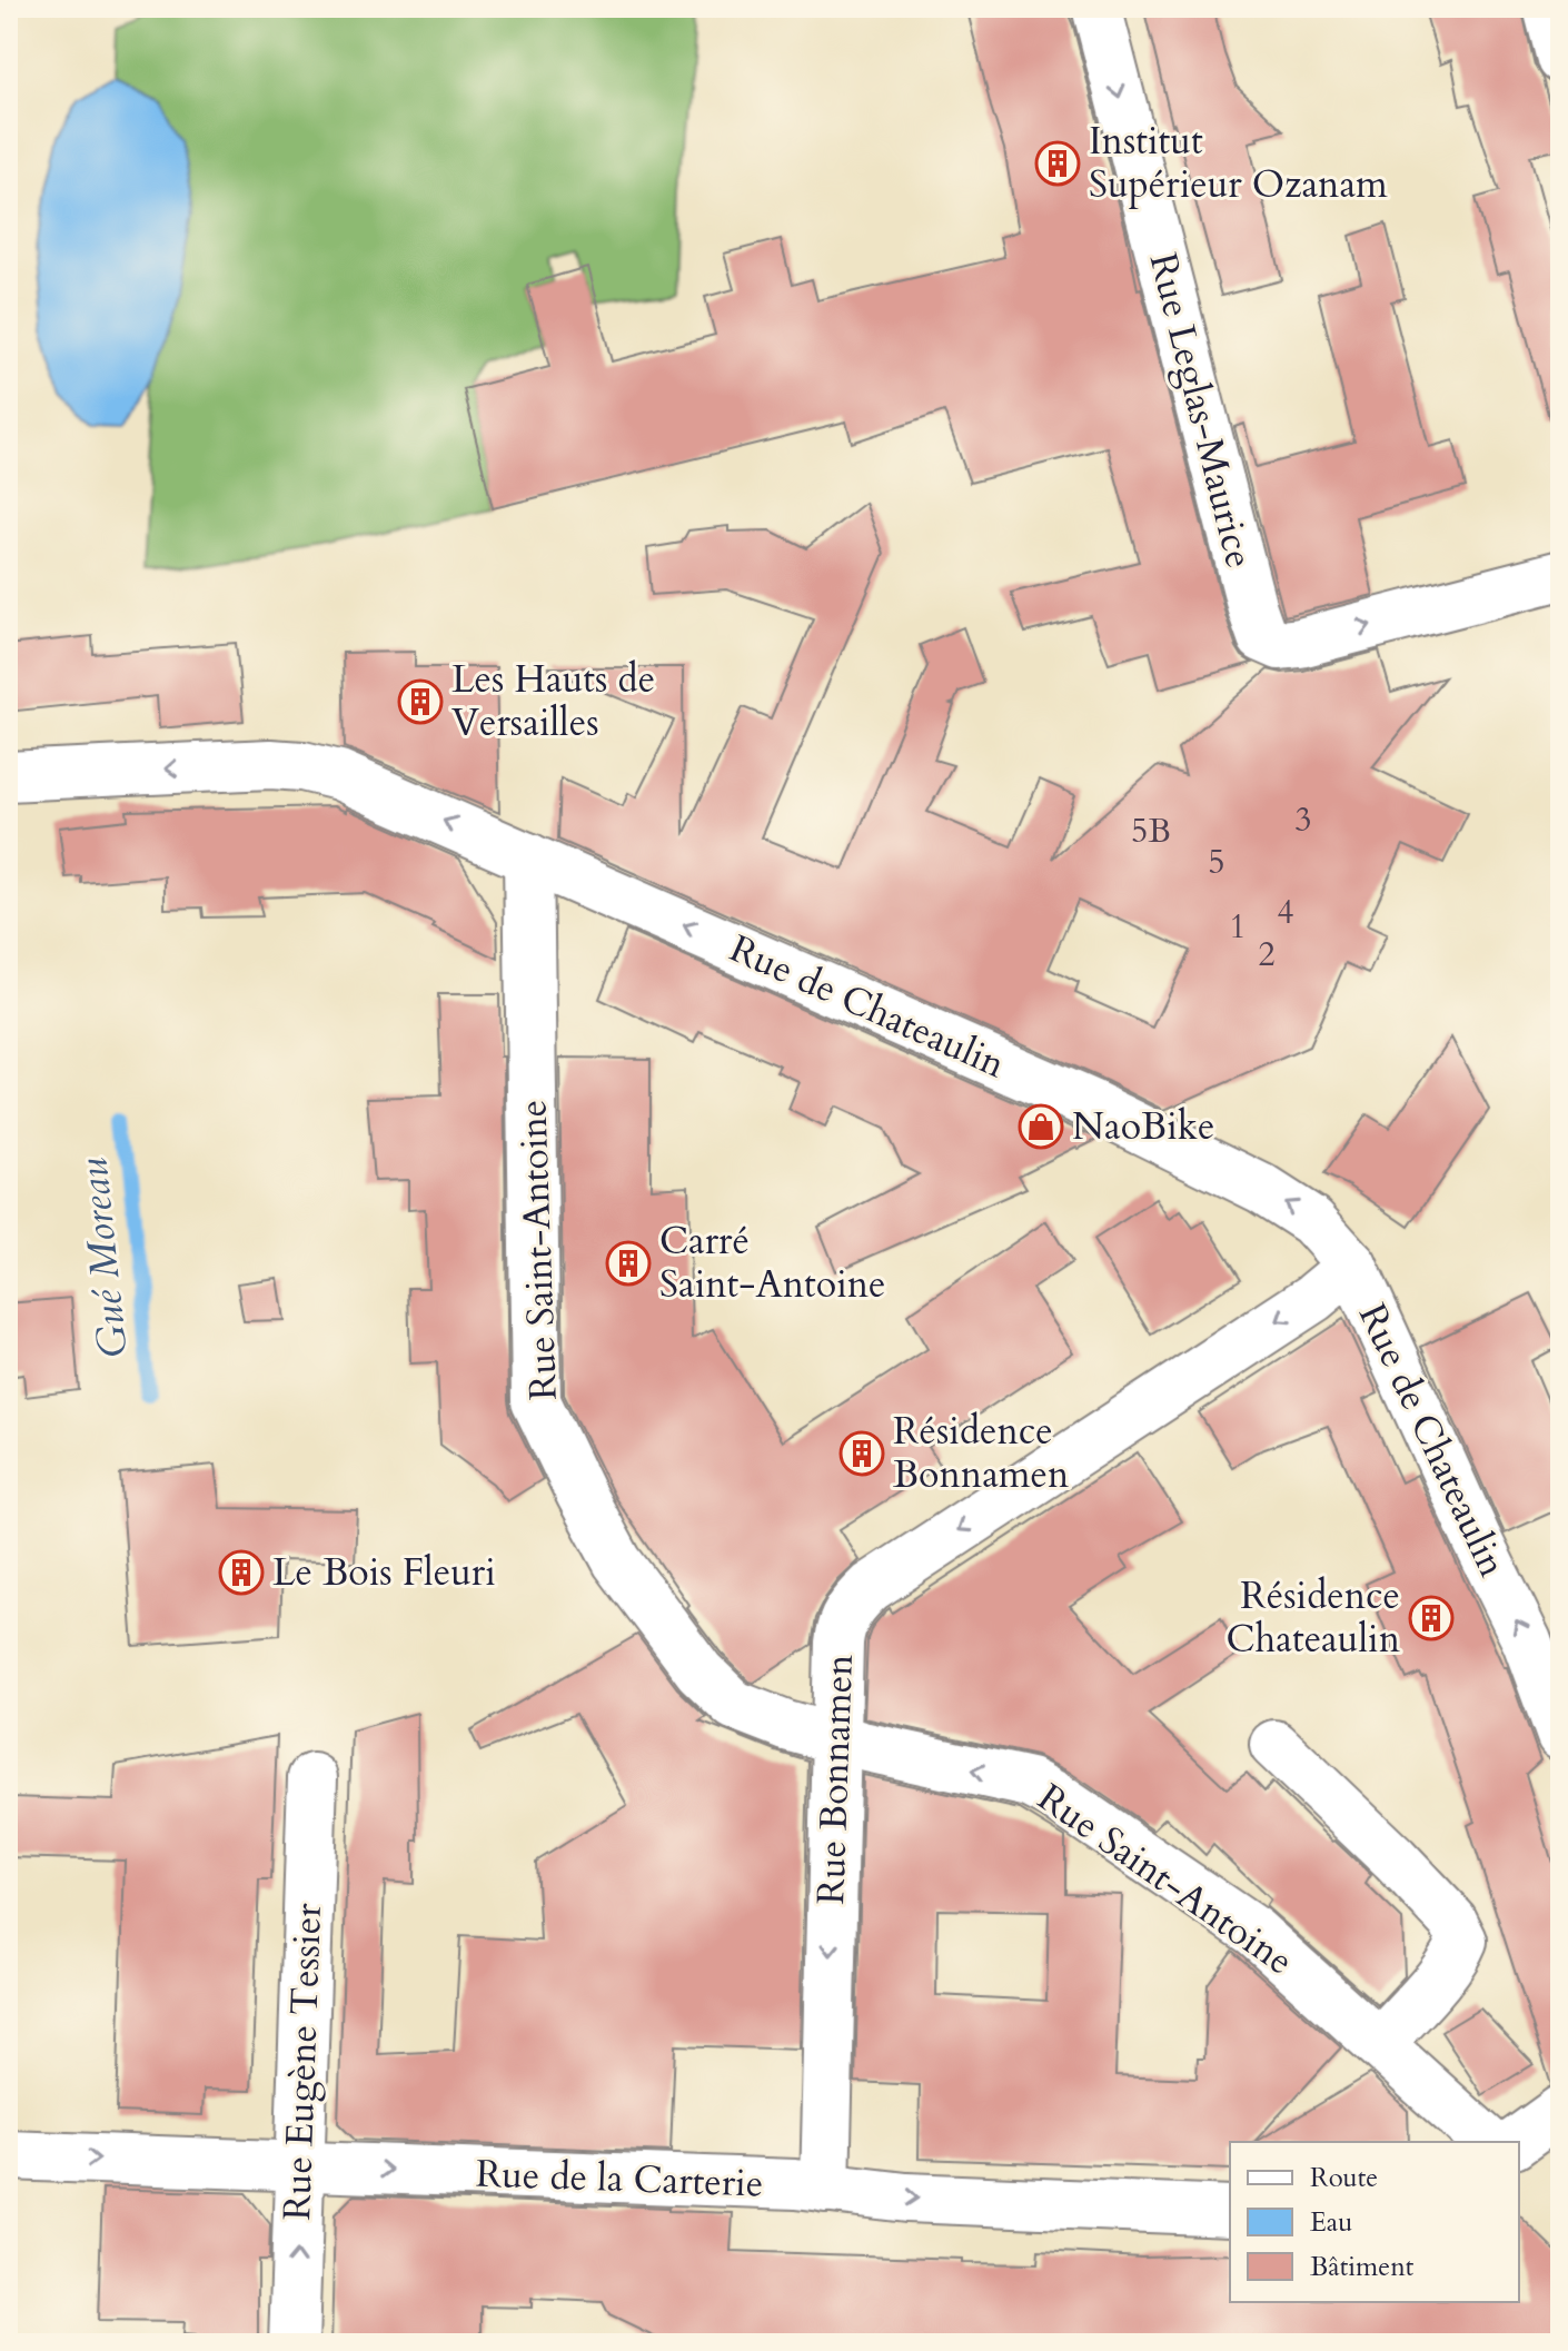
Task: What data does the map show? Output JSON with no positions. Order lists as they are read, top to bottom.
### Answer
{
  "streets": {
    "street": [
      "Rue Leglas-Maurice",
      "Rue de Chateaulin",
      "Rue Saint-Antoine",
      "Rue Bonnamen",
      "Rue Eugène Tessier",
      "Rue de la Carterie"
    ]
  },
  "crossings": [
    ["Rue de Chateaulin", "Rue Saint-Antoine"],
    ["Rue de Chateaulin", "Rue Bonnamen"],
    ["Rue Saint-Antoine", "Rue Bonnamen"],
    ["Rue Bonnamen", "Rue de la Carterie"],
    ["Rue Eugène Tessier", "Rue de la Carterie"]
  ],
  "one_way": ["Rue de Chateaulin", "Rue Bonnamen", "Rue de la Carterie"],
  "water": ["Gué Moreau"],
  "places": {
    "building": [
      "Institut Supérieur Ozanam",
      "Les Hauts de Versailles",
      "Carré Saint-Antoine",
      "Résidence Bonnamen",
      "Le Bois Fleuri",
      "Résidence Chateaulin"
    ],
    "shop": ["NaoBike"]
  },
  "house_numbers": [
    "3",
    "5B",
    "5",
    "4",
    "1",
    "2"
  ],
  "legend": ["Route", "Eau", "Bâtiment"]
}
